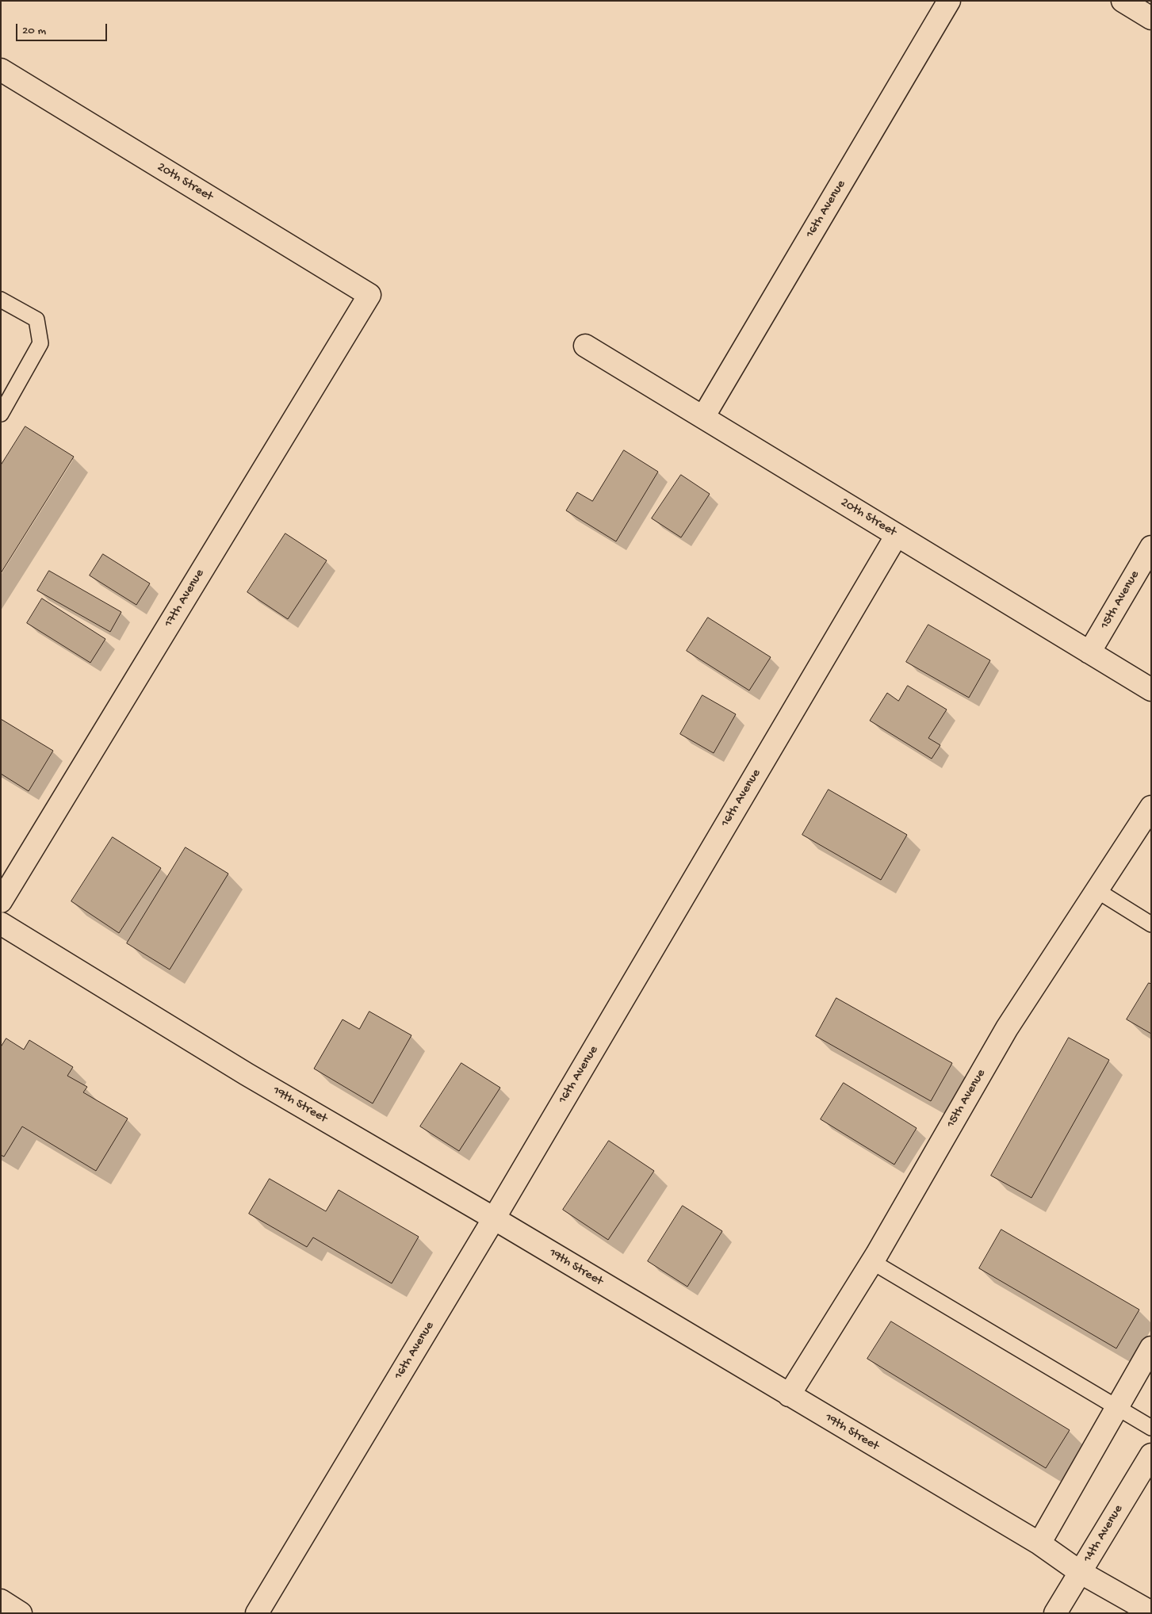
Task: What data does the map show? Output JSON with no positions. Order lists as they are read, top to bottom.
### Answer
{
  "streets": {
    "street": [
      "20th Street",
      "16th Avenue",
      "17th Avenue",
      "15th Avenue",
      "19th Street",
      "14th Avenue"
    ]
  },
  "crossings": [
    ["20th Street", "16th Avenue"],
    ["20th Street", "17th Avenue"],
    ["20th Street", "15th Avenue"],
    ["16th Avenue", "19th Street"],
    ["15th Avenue", "19th Street"],
    ["19th Street", "14th Avenue"]
  ],
  "scale_bar": "20 m"
}
